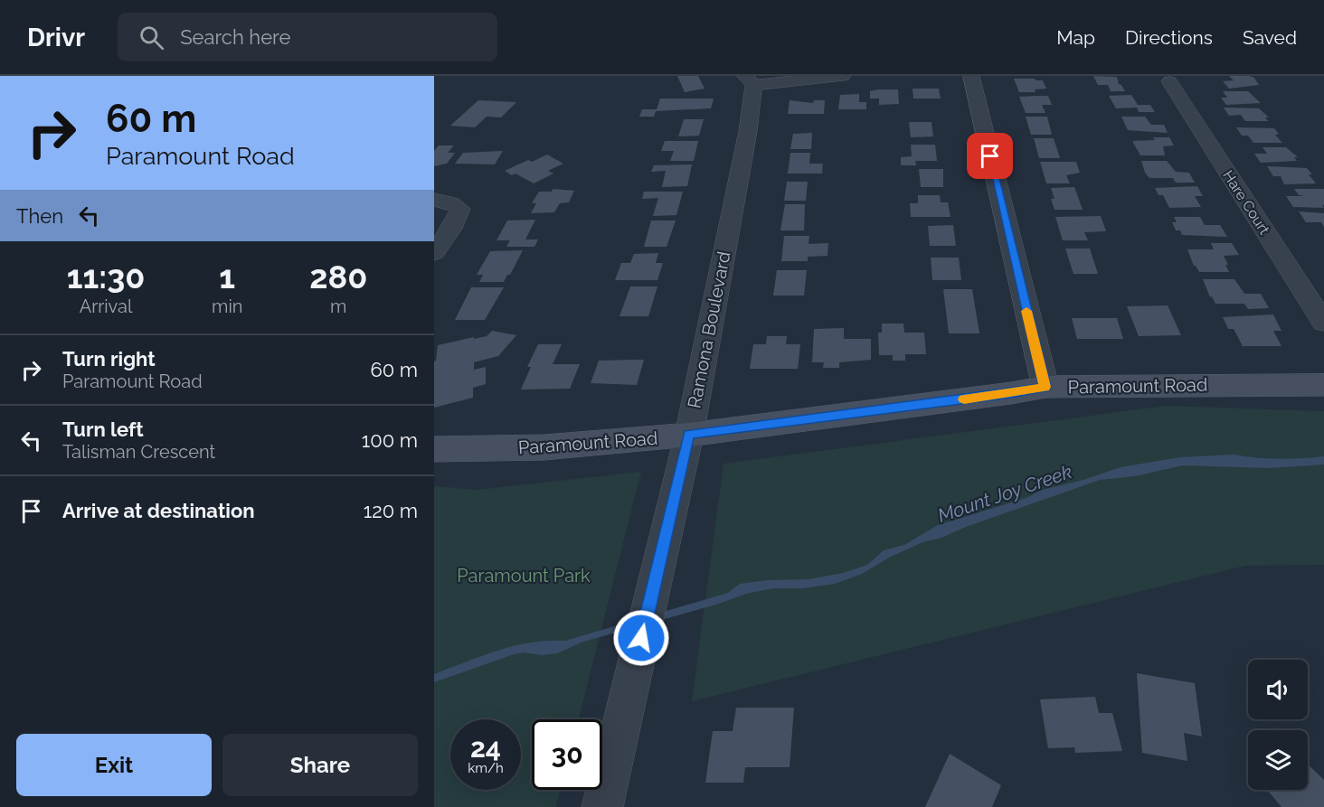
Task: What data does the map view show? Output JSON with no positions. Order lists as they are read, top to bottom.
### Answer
{
  "streets": {
    "street": ["Hare Court", "Ramona Boulevard", "Paramount Road"]
  },
  "crossings": [
    ["Ramona Boulevard", "Paramount Road"]
  ],
  "water": ["Mount Joy Creek"],
  "parks": ["Paramount Park"],
  "page": {
    "header": "Drivr",
    "search": "Search here",
    "nav": ["Map", "Directions", "Saved"],
    "turn": ["60 m", "Paramount Road"],
    "then": "Then",
    "eta": [
      "11:30",
      "Arrival",
      "1",
      "min",
      "280",
      "m"
    ],
    "list": [
      {
        "name": "Turn right",
        "note": "Paramount Road",
        "value": "60 m"
      },
      {
        "name": "Turn left",
        "note": "Talisman Crescent",
        "value": "100 m"
      },
      {
        "name": "Arrive at destination",
        "value": "120 m"
      }
    ],
    "speed": "24 km/h",
    "limit": "30",
    "buttons": ["Exit", "Share"]
  }
}
